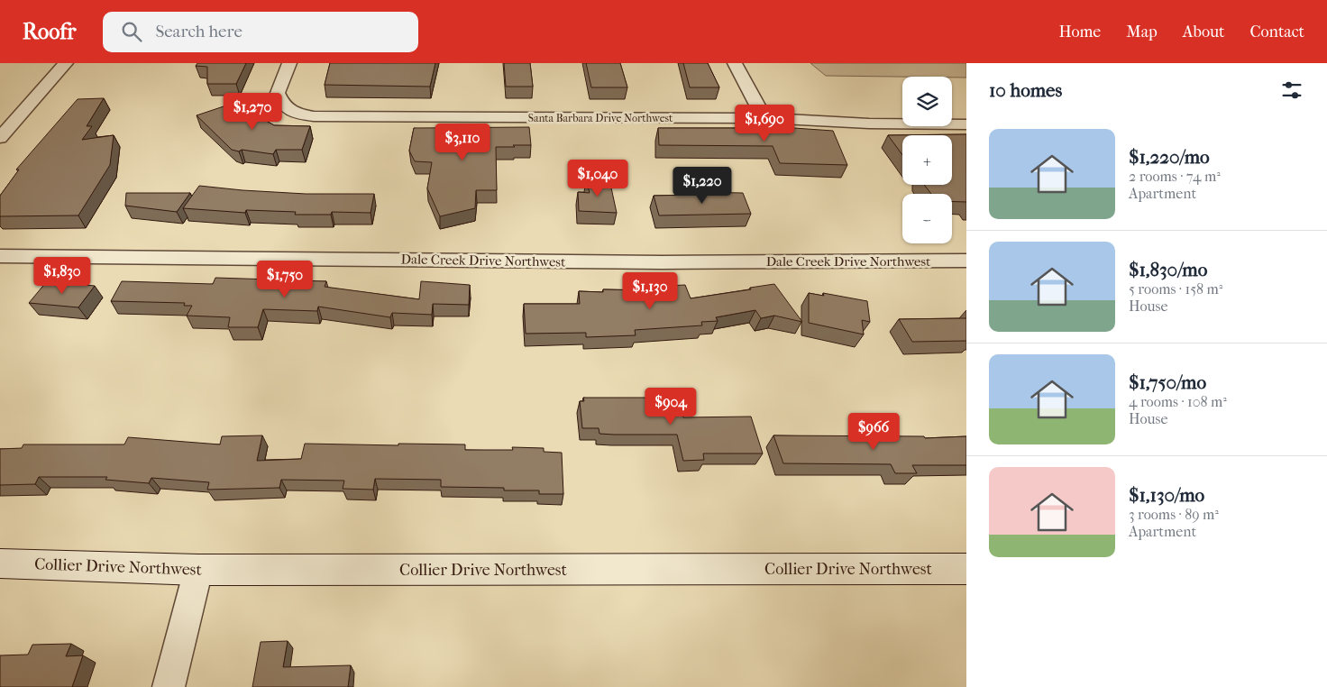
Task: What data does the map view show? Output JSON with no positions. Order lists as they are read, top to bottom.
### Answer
{
  "streets": {
    "main road": ["Collier Drive Northwest"],
    "street": ["Santa Barbara Drive Northwest", "Dale Creek Drive Northwest"]
  },
  "page": {
    "header": "Roofr",
    "search": "Search here",
    "nav": [
      "Home",
      "Map",
      "About",
      "Contact"
    ],
    "heading": "10 homes",
    "map_buttons": ["+", "−"],
    "price": [
      "$1,270",
      "$1,690",
      "$3,110",
      "$1,040",
      "$1,220",
      "$1,830",
      "$1,750",
      "$1,130",
      "$904",
      "$966"
    ],
    "list": [
      {
        "name": "$1,220/mo",
        "note": "2 rooms · 74 m² · Apartment"
      },
      {
        "name": "$1,830/mo",
        "note": "5 rooms · 158 m² · House"
      },
      {
        "name": "$1,750/mo",
        "note": "4 rooms · 108 m² · House"
      },
      {
        "name": "$1,130/mo",
        "note": "3 rooms · 89 m² · Apartment"
      }
    ]
  }
}
